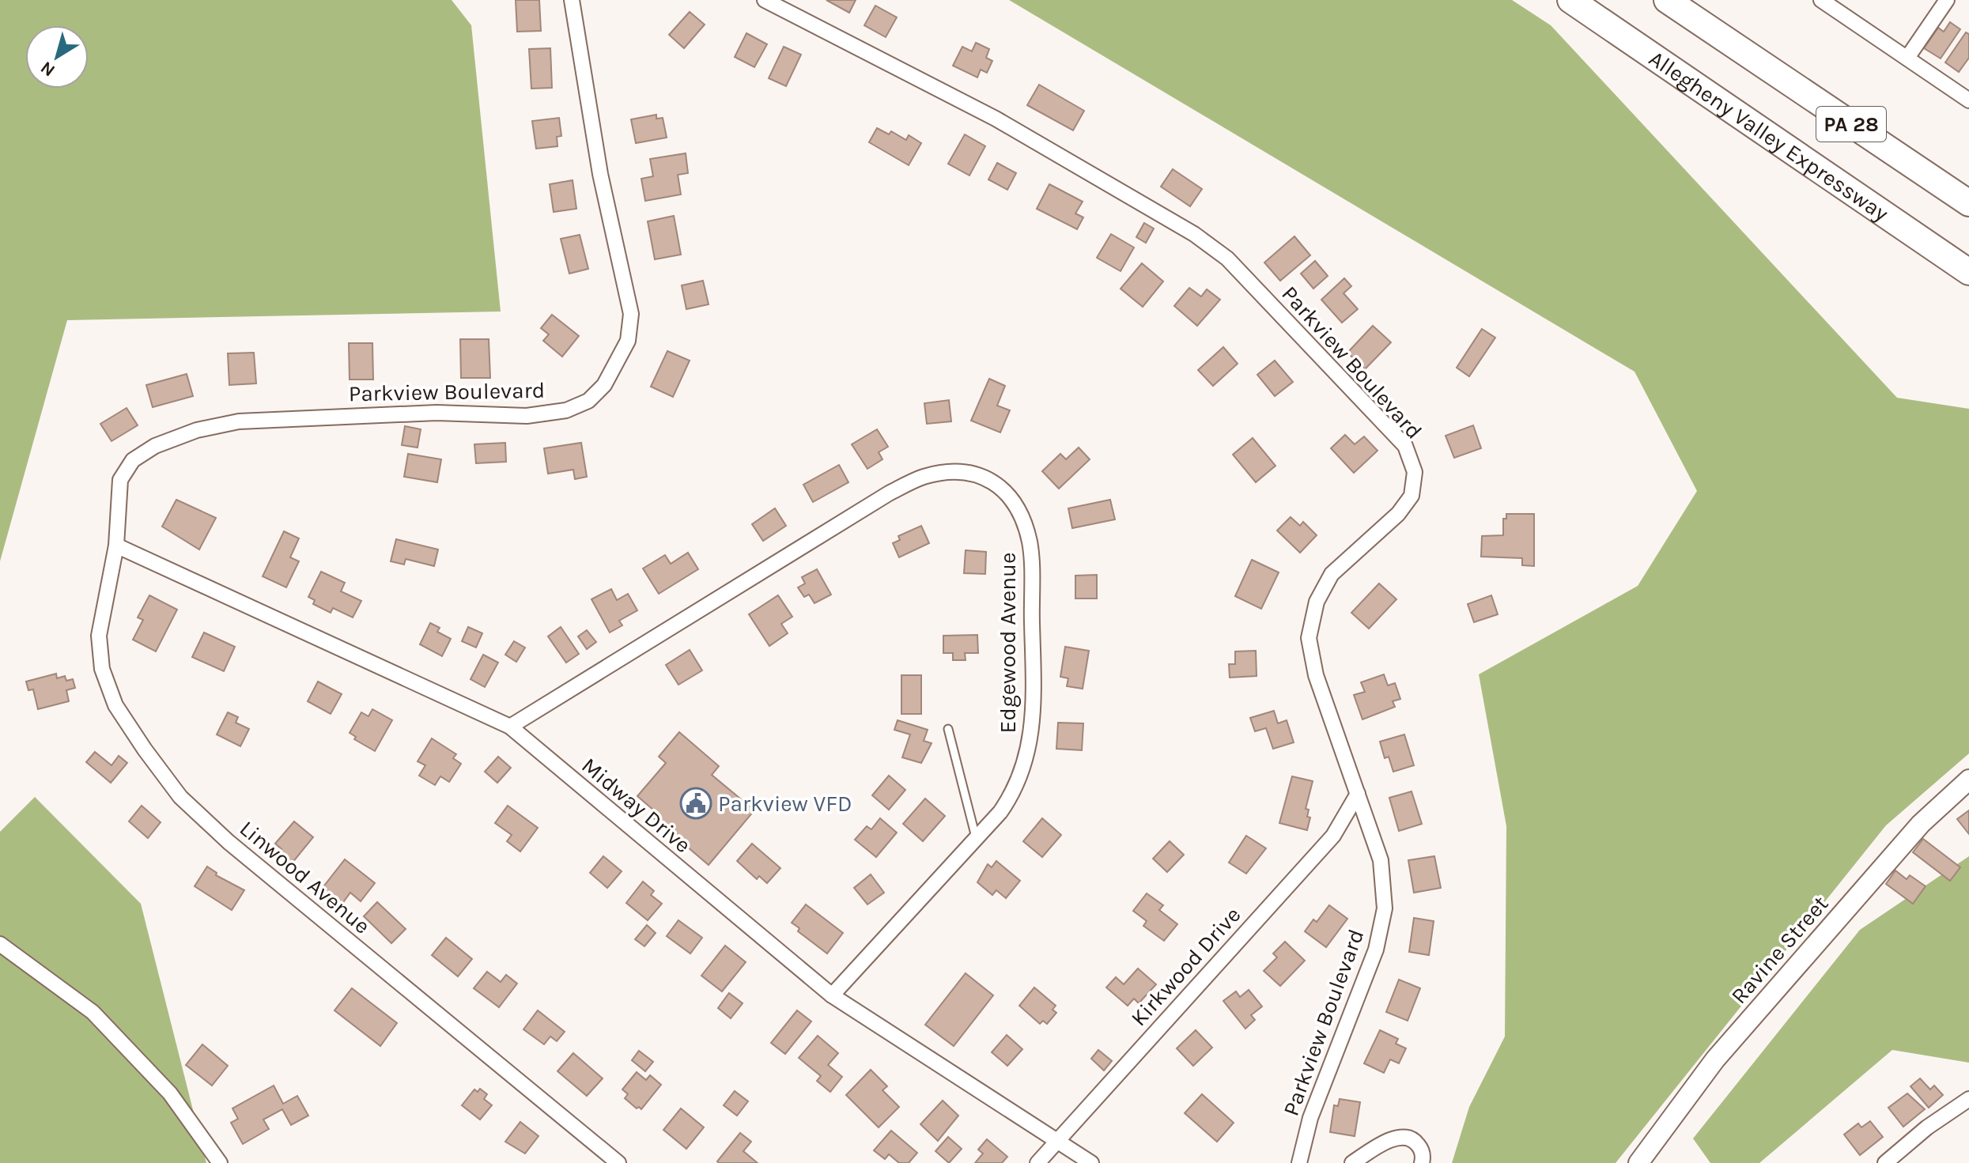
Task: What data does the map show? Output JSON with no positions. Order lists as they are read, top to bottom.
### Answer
{
  "streets": {
    "highway": ["PA 28", "Allegheny Valley Expressway"],
    "street": [
      "Parkview Boulevard",
      "Edgewood Avenue",
      "Midway Drive",
      "Linwood Avenue",
      "Ravine Street",
      "Kirkwood Drive"
    ]
  },
  "crossings": [
    ["Parkview Boulevard", "Midway Drive"],
    ["Parkview Boulevard", "Linwood Avenue"],
    ["Parkview Boulevard", "Kirkwood Drive"],
    ["Edgewood Avenue", "Midway Drive"],
    ["Midway Drive", "Linwood Avenue"],
    ["Midway Drive", "Kirkwood Drive"]
  ],
  "places": {
    "public building": ["Parkview VFD"]
  },
  "north": "bottom left"
}
